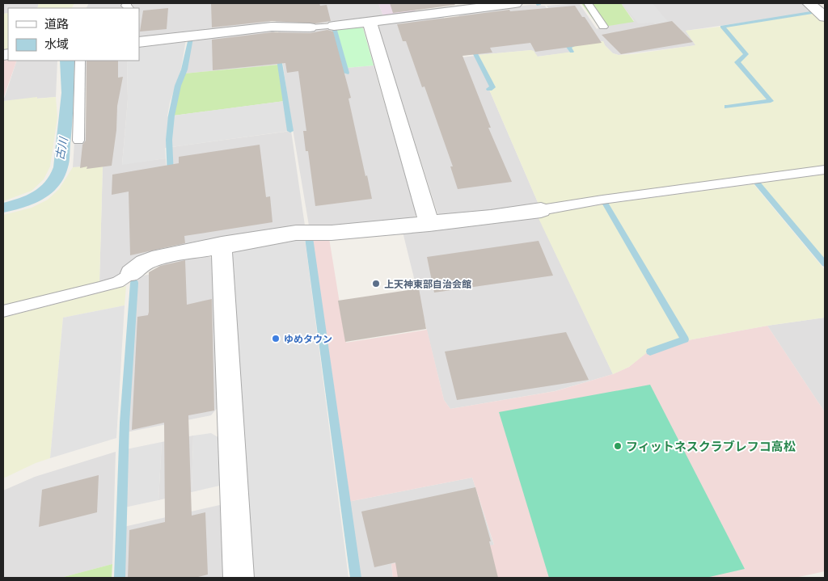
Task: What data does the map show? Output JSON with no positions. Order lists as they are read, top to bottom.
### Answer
{
  "water": ["古川"],
  "places": ["上天神東部自治会館", "ゆめタウン", "フィットネスクラブレフコ高松"],
  "legend": ["道路", "水域"]
}
